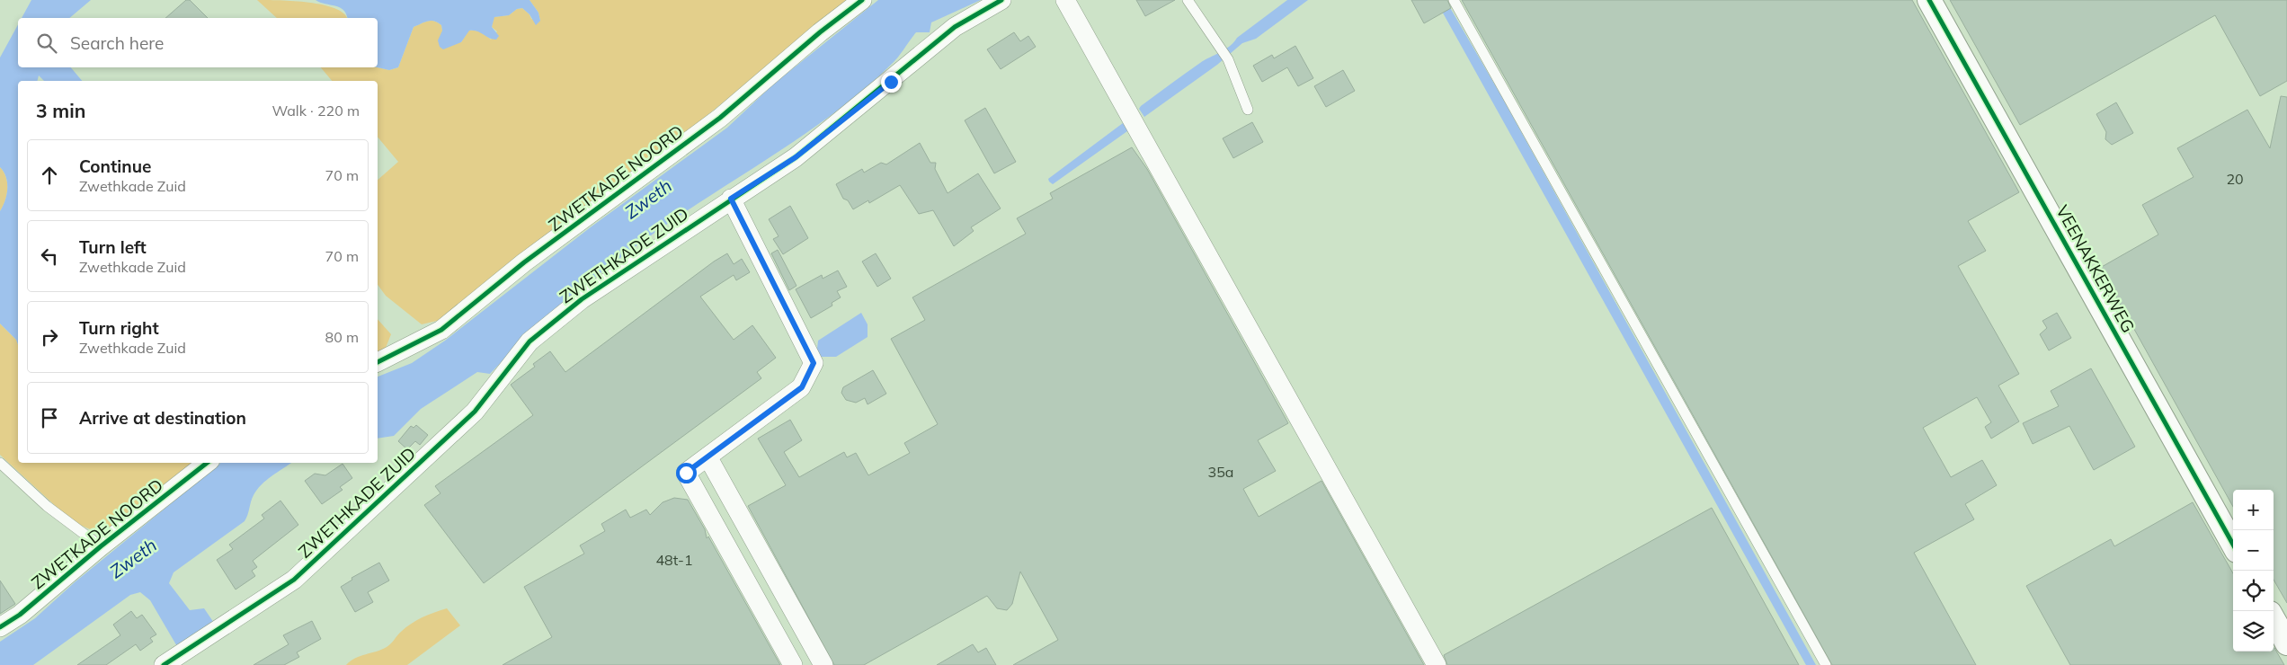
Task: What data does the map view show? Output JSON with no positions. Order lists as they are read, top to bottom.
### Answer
{
  "streets": {
    "street": ["ZWETKADE NOORD", "ZWETHKADE ZUID", "VEENAKKERWEG"]
  },
  "water": ["Zweth"],
  "house_numbers": ["20", "35a", "48t-1"],
  "page": {
    "search": "Search here",
    "heading": ["3 min", "Walk · 220 m"],
    "list": [
      ["Continue", "Zwethkade Zuid", "70 m"],
      ["Turn left", "Zwethkade Zuid", "70 m"],
      ["Turn right", "Zwethkade Zuid", "80 m"],
      "Arrive at destination"
    ],
    "map_buttons": ["+", "−"]
  }
}
